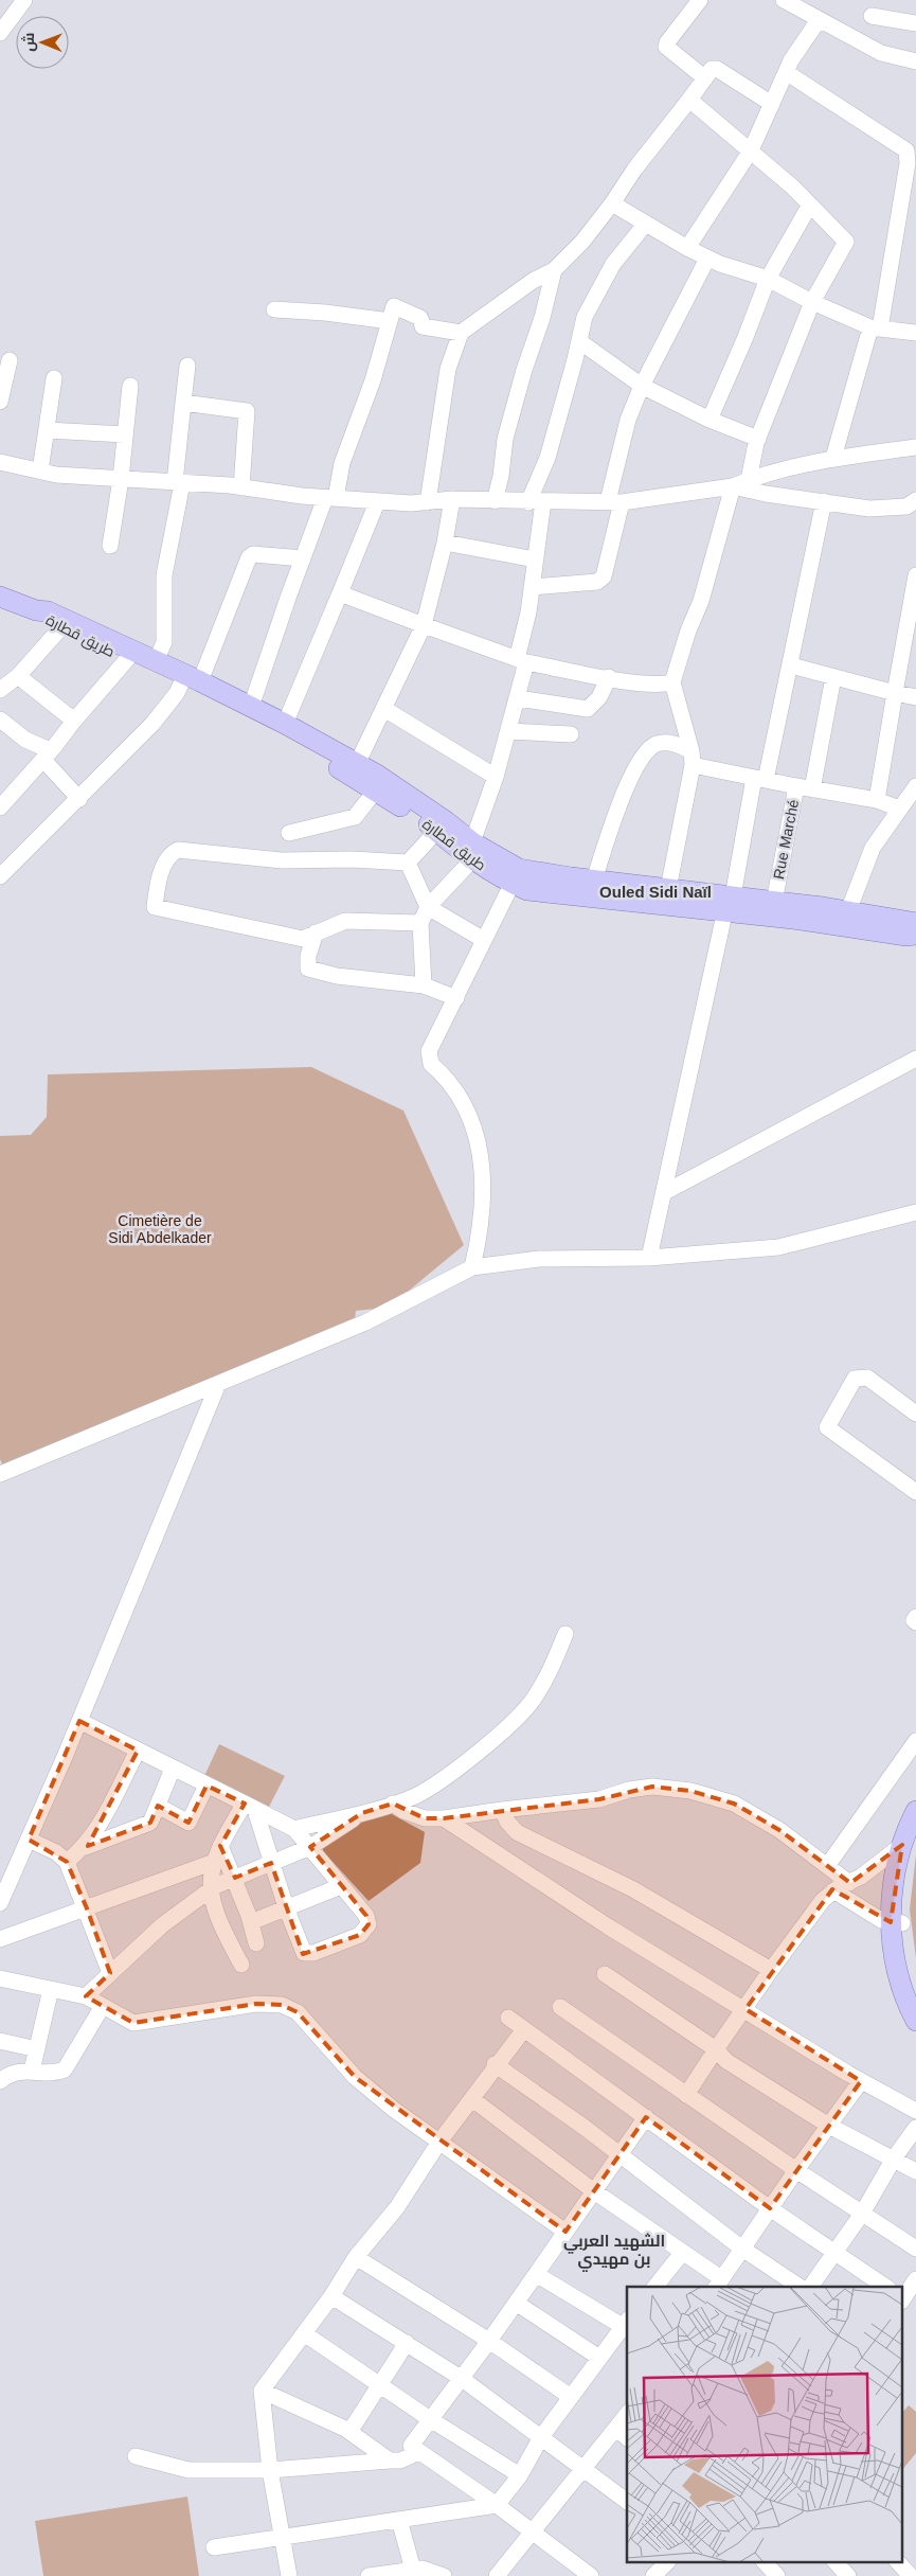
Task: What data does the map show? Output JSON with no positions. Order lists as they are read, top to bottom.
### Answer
{
  "streets": {
    "main road": ["طريق قطارة"],
    "street": ["Rue Marché"]
  },
  "crossings": [
    ["طريق قطارة", "Rue Marché"]
  ],
  "districts": ["Ouled Sidi Naïl", "الشهيد العربي بن مهيدي"],
  "parks": ["Cimetière de Sidi Abdelkader"],
  "north": "left"
}
